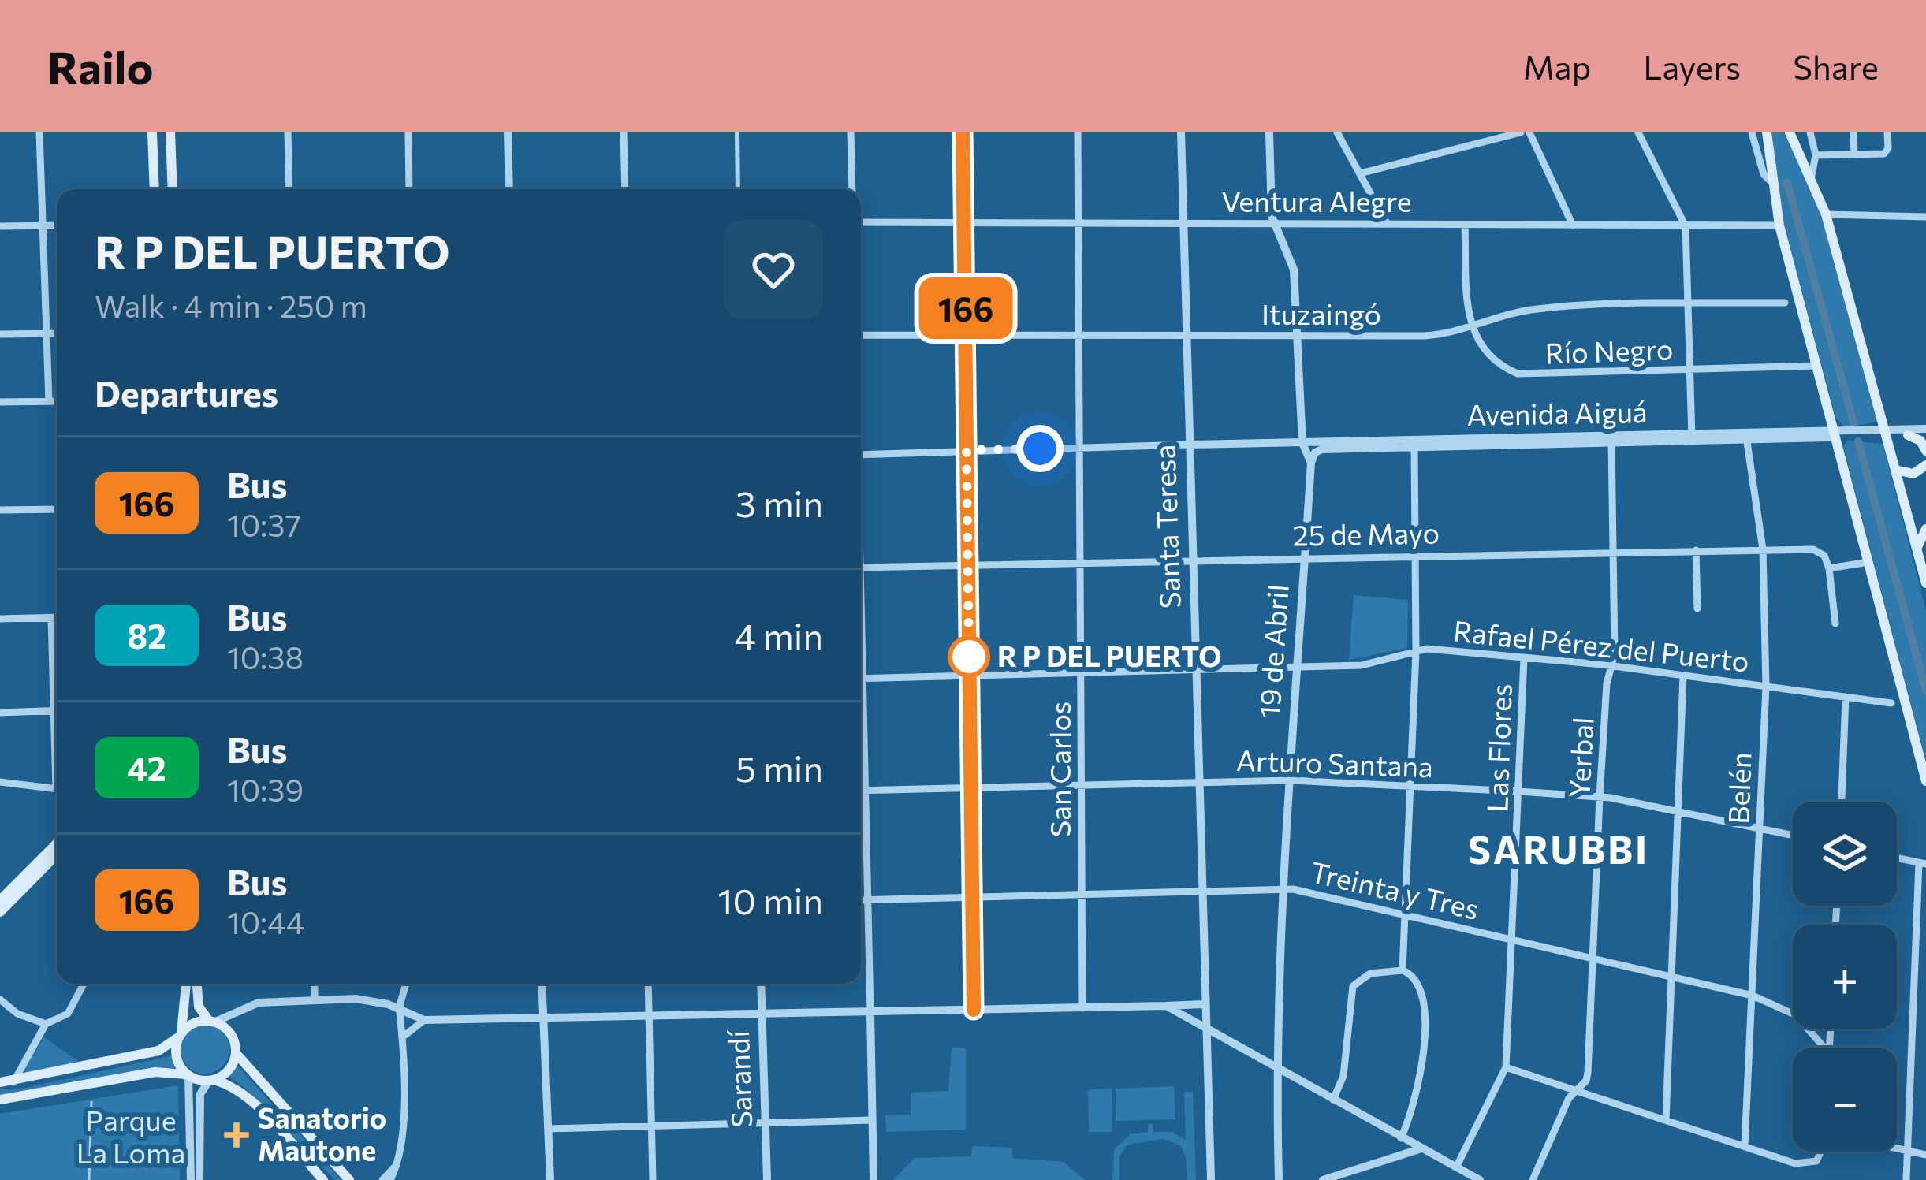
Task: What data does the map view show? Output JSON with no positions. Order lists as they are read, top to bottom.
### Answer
{
  "streets": {
    "street": [
      "Ventura Alegre",
      "Ituzaingó",
      "Río Negro",
      "Avenida Aiguá",
      "Santa Teresa",
      "25 de Mayo",
      "Rafael Pérez del Puerto",
      "19 de Abril",
      "Las Flores",
      "Yerbal",
      "Arturo Santana",
      "San Carlos",
      "Belén",
      "Treinta y Tres",
      "Sarandí"
    ]
  },
  "crossings": [
    ["Ventura Alegre", "Santa Teresa"],
    ["Ventura Alegre", "19 de Abril"],
    ["Ventura Alegre", "San Carlos"],
    ["Ituzaingó", "Río Negro"],
    ["Ituzaingó", "Santa Teresa"],
    ["Ituzaingó", "19 de Abril"],
    ["Ituzaingó", "San Carlos"],
    ["Avenida Aiguá", "Santa Teresa"],
    ["Avenida Aiguá", "19 de Abril"],
    ["Avenida Aiguá", "Yerbal"],
    ["Avenida Aiguá", "Belén"],
    ["Santa Teresa", "25 de Mayo"],
    ["Santa Teresa", "Rafael Pérez del Puerto"],
    ["Santa Teresa", "Arturo Santana"],
    ["Santa Teresa", "Treinta y Tres"],
    ["25 de Mayo", "19 de Abril"],
    ["25 de Mayo", "Yerbal"],
    ["25 de Mayo", "San Carlos"],
    ["25 de Mayo", "Belén"],
    ["Rafael Pérez del Puerto", "19 de Abril"],
    ["Rafael Pérez del Puerto", "Las Flores"],
    ["Rafael Pérez del Puerto", "Yerbal"],
    ["Rafael Pérez del Puerto", "San Carlos"],
    ["Rafael Pérez del Puerto", "Belén"],
    ["19 de Abril", "Arturo Santana"],
    ["19 de Abril", "Treinta y Tres"],
    ["Las Flores", "Arturo Santana"],
    ["Las Flores", "Treinta y Tres"],
    ["Yerbal", "Arturo Santana"],
    ["Yerbal", "Treinta y Tres"],
    ["Arturo Santana", "San Carlos"],
    ["Arturo Santana", "Belén"],
    ["San Carlos", "Treinta y Tres"],
    ["Belén", "Treinta y Tres"]
  ],
  "districts": ["SARUBBI"],
  "parks": ["Parque La Loma"],
  "places": {
    "other": ["R P DEL PUERTO"],
    "health": ["Sanatorio Mautone"]
  },
  "lines": ["bus line 166"],
  "page": {
    "header": "Railo",
    "nav": ["Map", "Layers", "Share"],
    "on_map": "166",
    "heading": [
      ["R P DEL PUERTO", "Walk · 4 min · 250 m"],
      "Departures"
    ],
    "list": [
      {
        "mark": "166",
        "name": "Bus",
        "note": "10:37",
        "value": "3 min"
      },
      {
        "mark": "82",
        "name": "Bus",
        "note": "10:38",
        "value": "4 min"
      },
      {
        "mark": "42",
        "name": "Bus",
        "note": "10:39",
        "value": "5 min"
      },
      {
        "mark": "166",
        "name": "Bus",
        "note": "10:44",
        "value": "10 min"
      }
    ],
    "map_buttons": ["+", "−"]
  }
}
